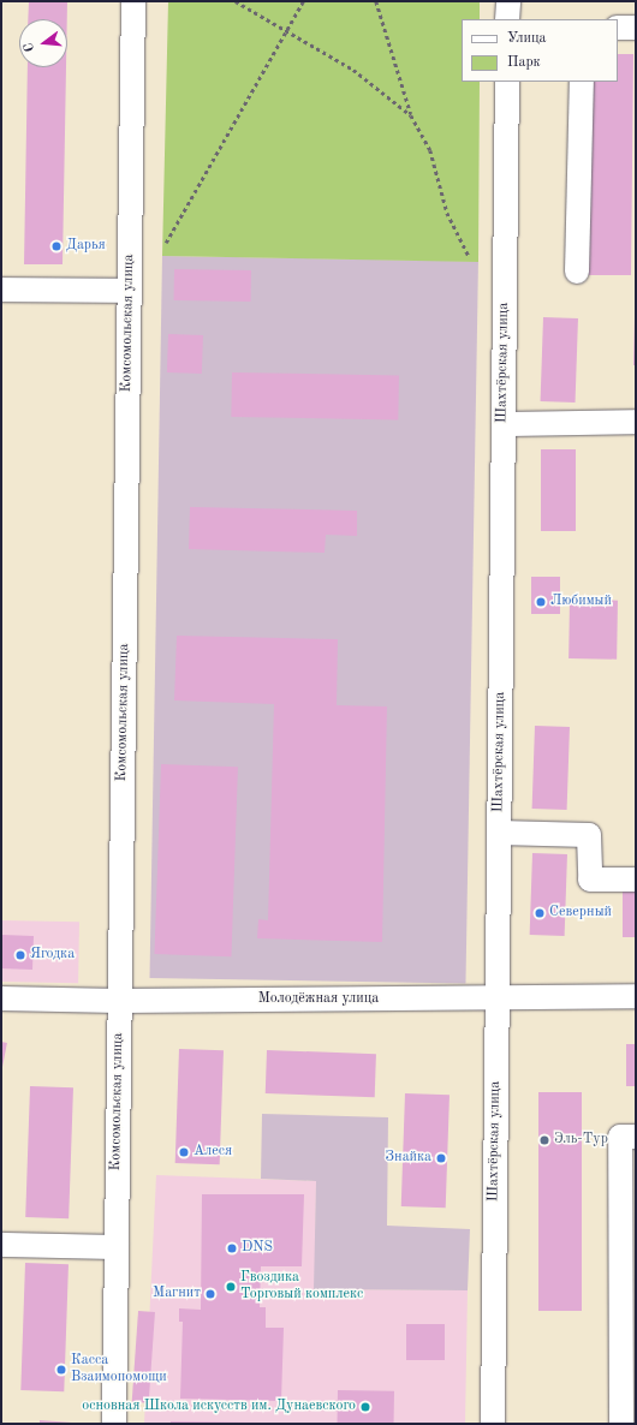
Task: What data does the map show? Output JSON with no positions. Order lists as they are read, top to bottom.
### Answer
{
  "streets": {
    "street": ["Комсомольская улица", "Шахтёрская улица", "Молодёжная улица"]
  },
  "crossings": [
    ["Комсомольская улица", "Молодёжная улица"],
    ["Шахтёрская улица", "Молодёжная улица"]
  ],
  "places": [
    "Дарья",
    "Любимый",
    "Северный",
    "Ягодка",
    "Эль-Тур",
    "Алеся",
    "Знайка",
    "DNS",
    "Гвоздика Торговый комплекс",
    "Магнит",
    "Касса Взаимопомощи",
    "основная Школа искусств им. Дунаевского"
  ],
  "legend": ["Улица", "Парк"],
  "north": "left"
}
